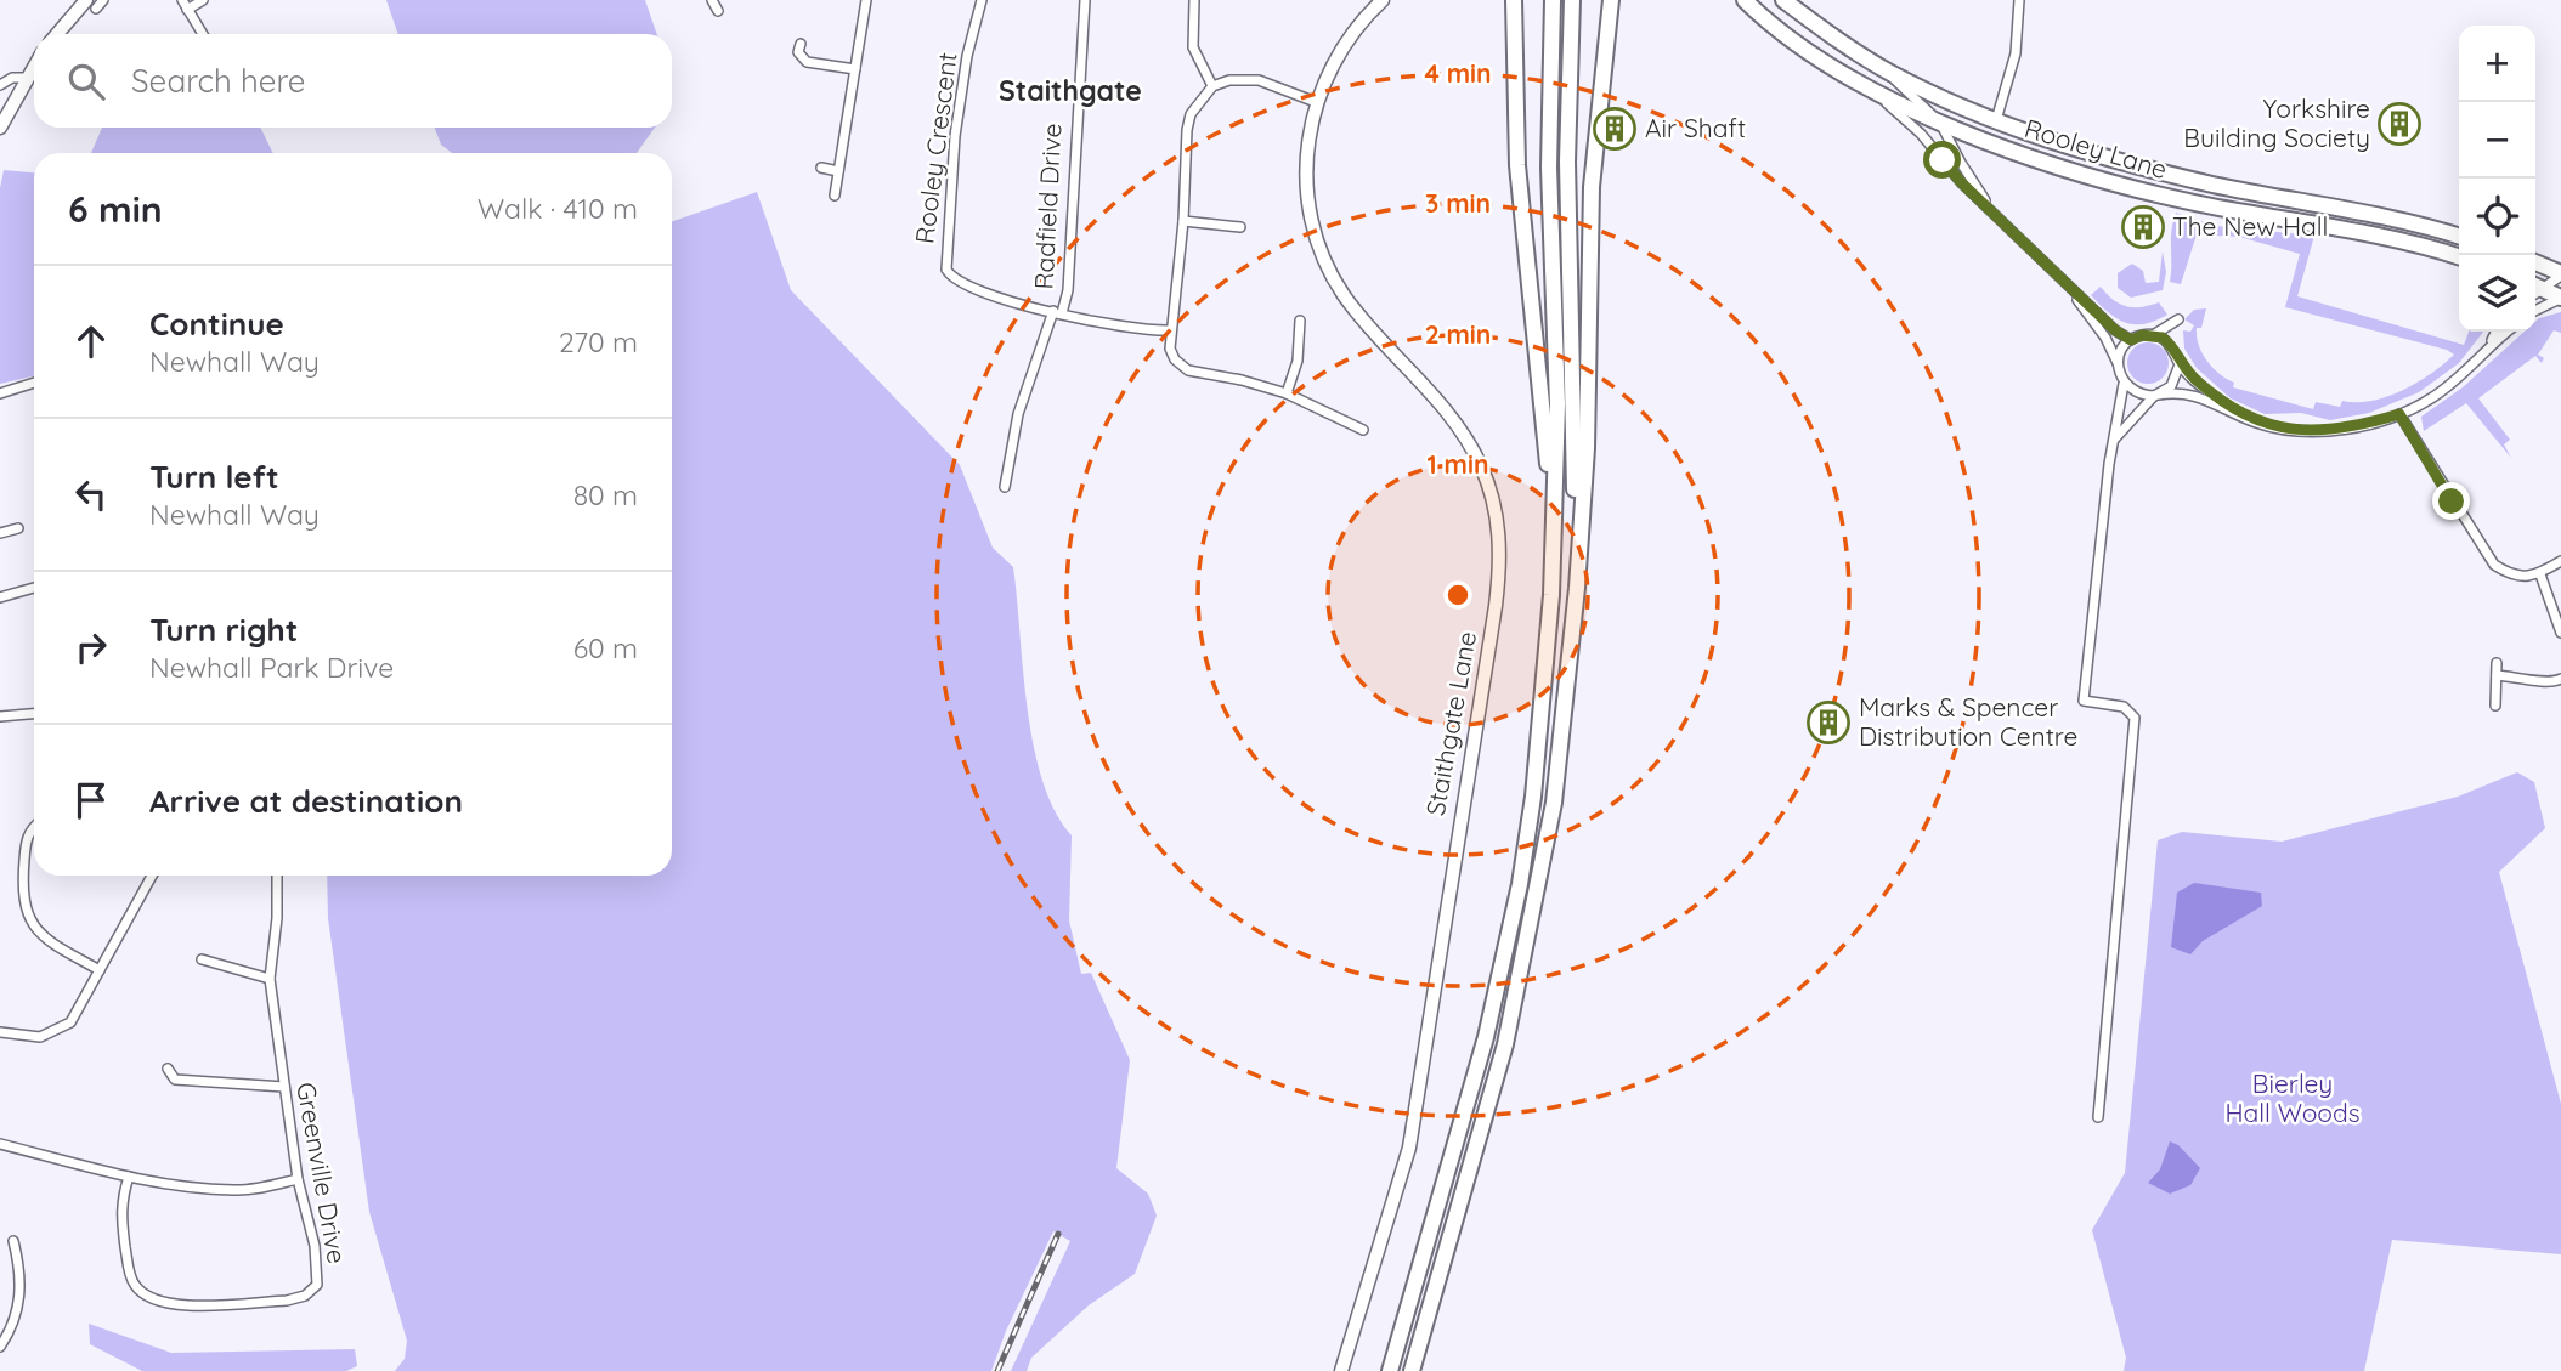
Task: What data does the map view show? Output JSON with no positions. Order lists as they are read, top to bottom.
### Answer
{
  "streets": {
    "highway": ["Rooley Lane"],
    "street": [
      "Rooley Crescent",
      "Radfield Drive",
      "Staithgate Lane",
      "Greenville Drive"
    ]
  },
  "crossings": [
    ["Rooley Crescent", "Radfield Drive"]
  ],
  "districts": ["Staithgate"],
  "parks": ["Bierley Hall Woods"],
  "places": {
    "building": [
      "Yorkshire Building Society",
      "Air Shaft",
      "The New Hall",
      "Marks & Spencer Distribution Centre"
    ]
  },
  "page": {
    "map_buttons": ["+", "−"],
    "search": "Search here",
    "heading": ["6 min", "Walk · 410 m"],
    "list": [
      ["Continue", "Newhall Way", "270 m"],
      ["Turn left", "Newhall Way", "80 m"],
      ["Turn right", "Newhall Park Drive", "60 m"],
      "Arrive at destination"
    ]
  },
  "rings": [
    "4 min",
    "3 min",
    "2 min",
    "1 min"
  ]
}
